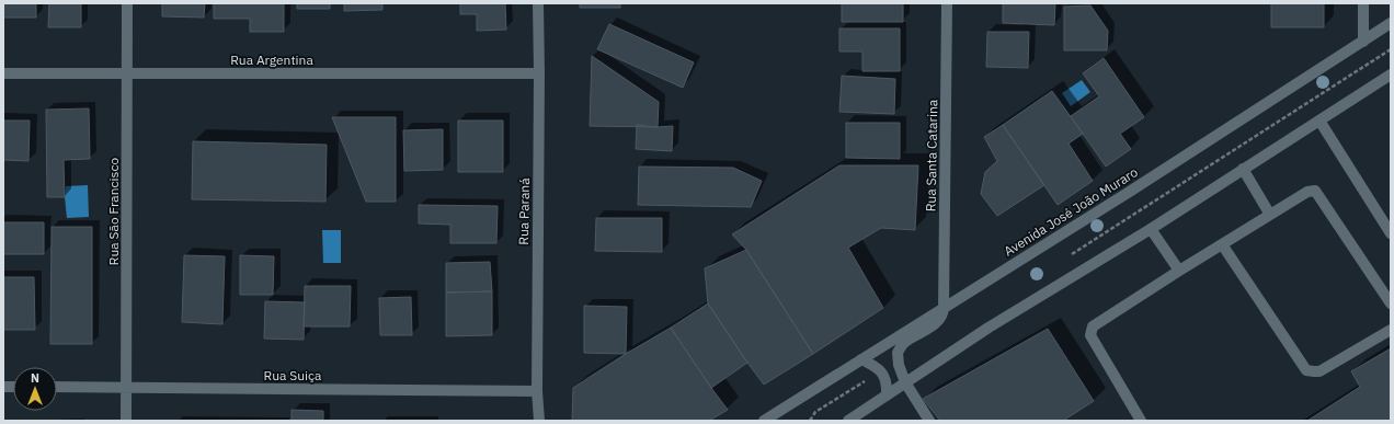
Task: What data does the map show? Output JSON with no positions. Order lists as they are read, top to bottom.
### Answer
{
  "streets": {
    "street": [
      "Rua Argentina",
      "Rua Santa Catarina",
      "Rua São Francisco",
      "Rua Paraná",
      "Avenida José João Muraro",
      "Rua Suiça"
    ]
  },
  "crossings": [
    ["Rua Argentina", "Rua São Francisco"],
    ["Rua Argentina", "Rua Paraná"],
    ["Rua Santa Catarina", "Avenida José João Muraro"],
    ["Rua São Francisco", "Rua Suiça"],
    ["Rua Paraná", "Rua Suiça"]
  ],
  "north": "top"
}
